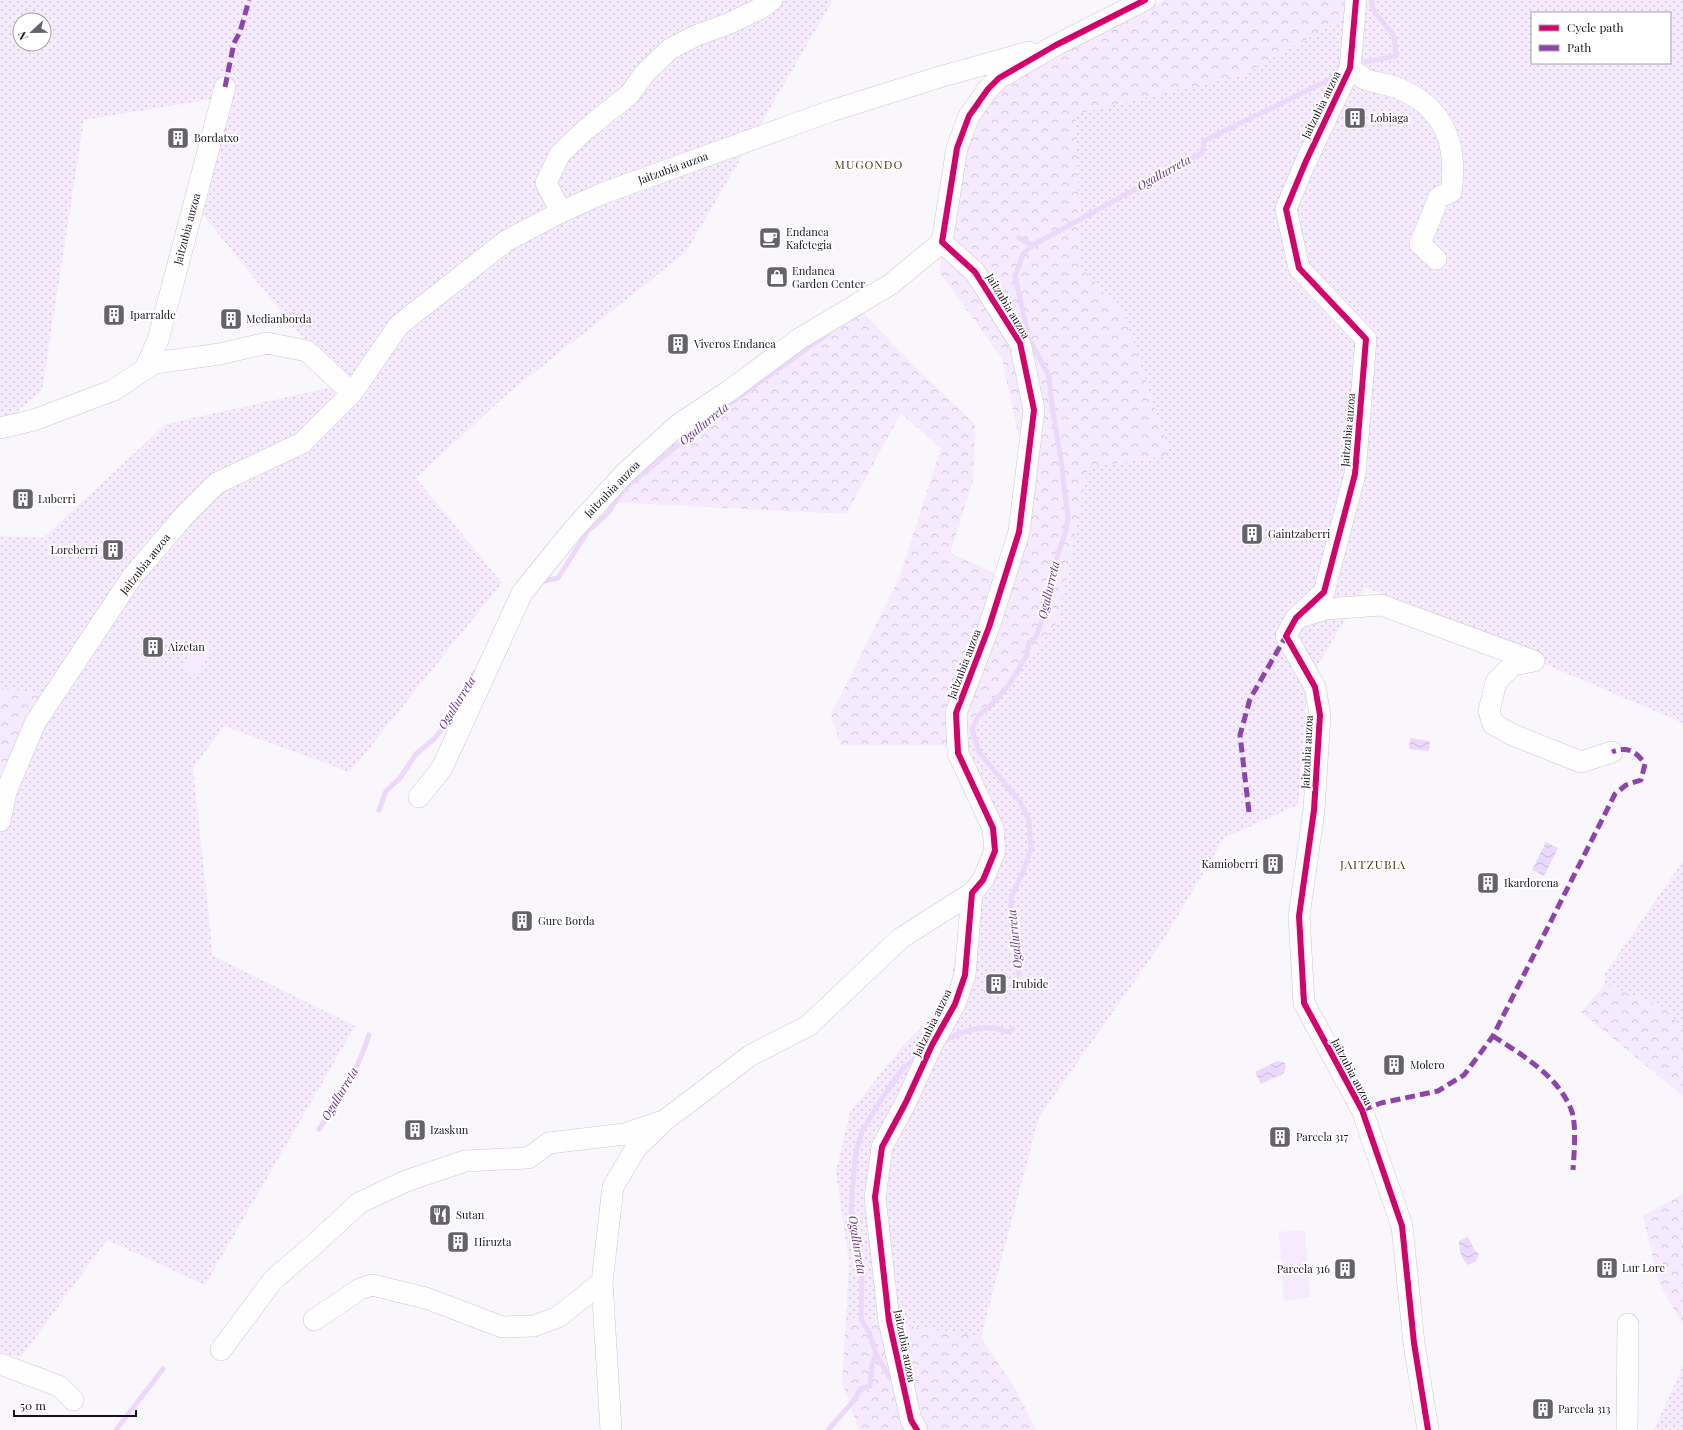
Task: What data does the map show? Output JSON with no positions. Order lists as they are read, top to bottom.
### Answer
{
  "streets": {
    "street": ["Jaitzubia auzoa"]
  },
  "districts": ["MUGONDO", "JAITZUBIA"],
  "water": ["Ogallurreta"],
  "places": {
    "building": [
      "Lobiaga",
      "Bordatxo",
      "Iparralde",
      "Medianborda",
      "Viveros Endanea",
      "Luberri",
      "Gaintzaberri",
      "Loreberri",
      "Aizetan",
      "Kamioberri",
      "Ikardorena",
      "Gure Borda",
      "Irubide",
      "Molero",
      "Izaskun",
      "Parcela 317",
      "Hiruzta",
      "Lur Lore",
      "Parcela 316",
      "Parcela 313"
    ],
    "cafe": ["Endanea Kafetegia"],
    "shop": ["Endanea Garden Center"],
    "restaurant": ["Sutan"]
  },
  "legend": ["Cycle path", "Path"],
  "scale_bar": "50 m",
  "north": "left"
}
